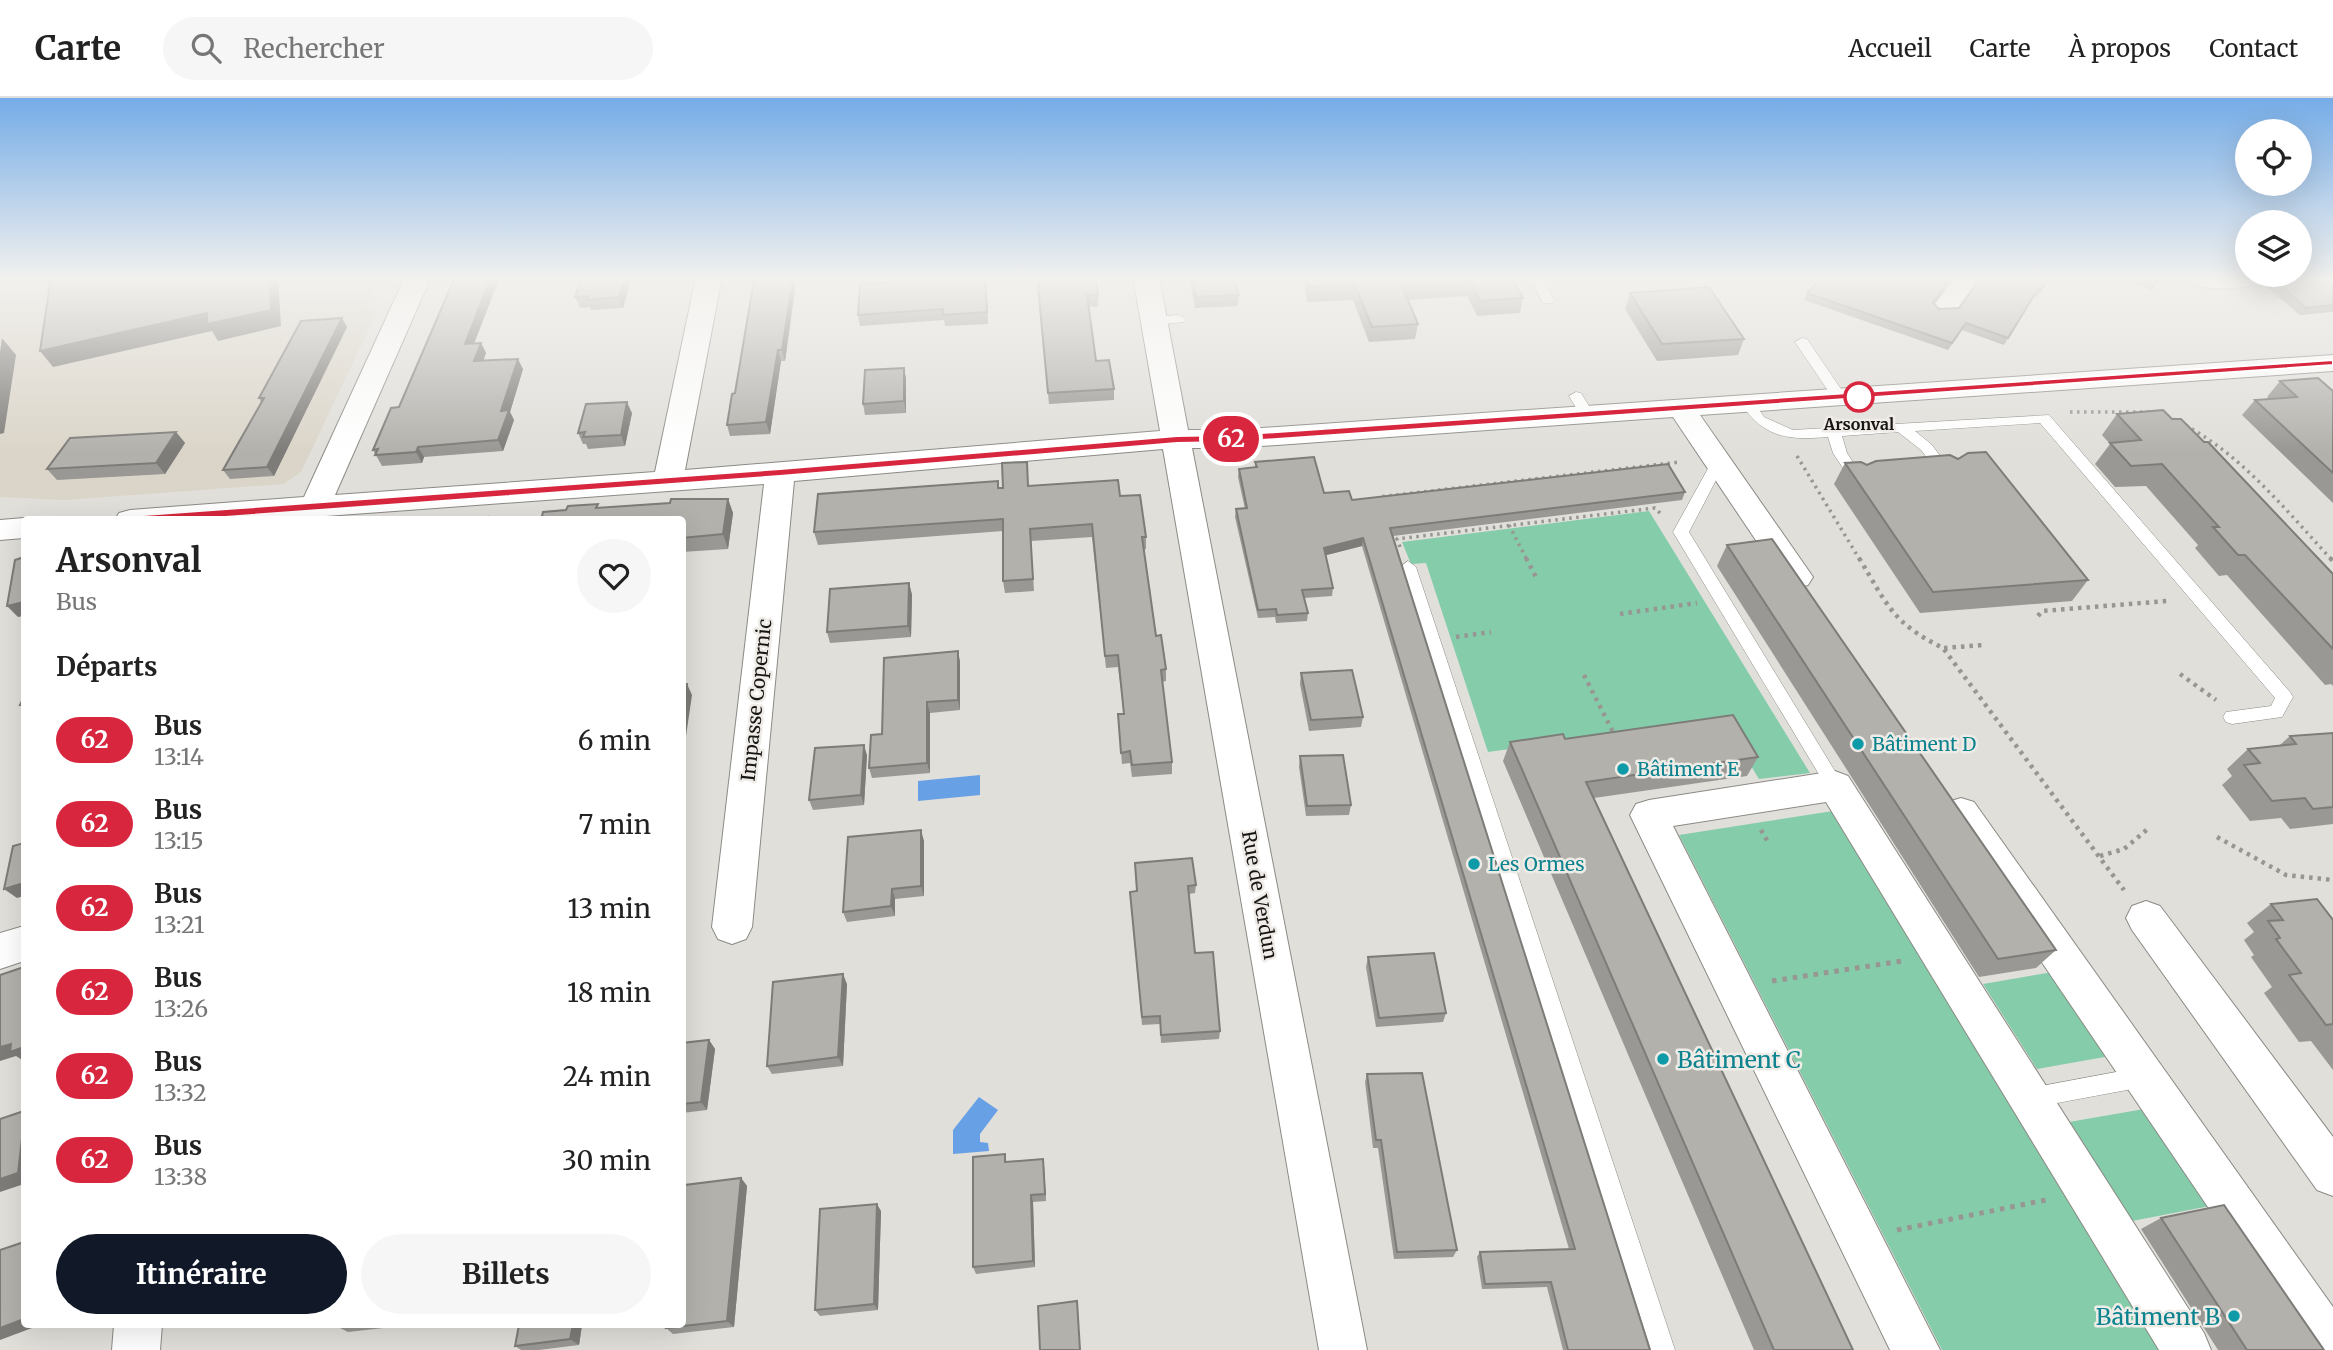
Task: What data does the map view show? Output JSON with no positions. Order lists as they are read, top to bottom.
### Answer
{
  "streets": {
    "street": ["Impasse Copernic", "Rue de Verdun"]
  },
  "places": [
    "Arsonval",
    "Bâtiment D",
    "Bâtiment E",
    "Les Ormes",
    "Bâtiment C",
    "Bâtiment B"
  ],
  "lines": ["bus line 62"],
  "page": {
    "header": "Carte",
    "search": "Rechercher",
    "nav": [
      "Accueil",
      "Carte",
      "À propos",
      "Contact"
    ],
    "on_map": "62",
    "heading": [
      ["Arsonval", "Bus"],
      "Départs"
    ],
    "list": [
      {
        "mark": "62",
        "name": "Bus",
        "note": "13:14",
        "value": "6 min"
      },
      {
        "mark": "62",
        "name": "Bus",
        "note": "13:15",
        "value": "7 min"
      },
      {
        "mark": "62",
        "name": "Bus",
        "note": "13:21",
        "value": "13 min"
      },
      {
        "mark": "62",
        "name": "Bus",
        "note": "13:26",
        "value": "18 min"
      },
      {
        "mark": "62",
        "name": "Bus",
        "note": "13:32",
        "value": "24 min"
      },
      {
        "mark": "62",
        "name": "Bus",
        "note": "13:38",
        "value": "30 min"
      }
    ],
    "buttons": ["Itinéraire", "Billets"]
  }
}
